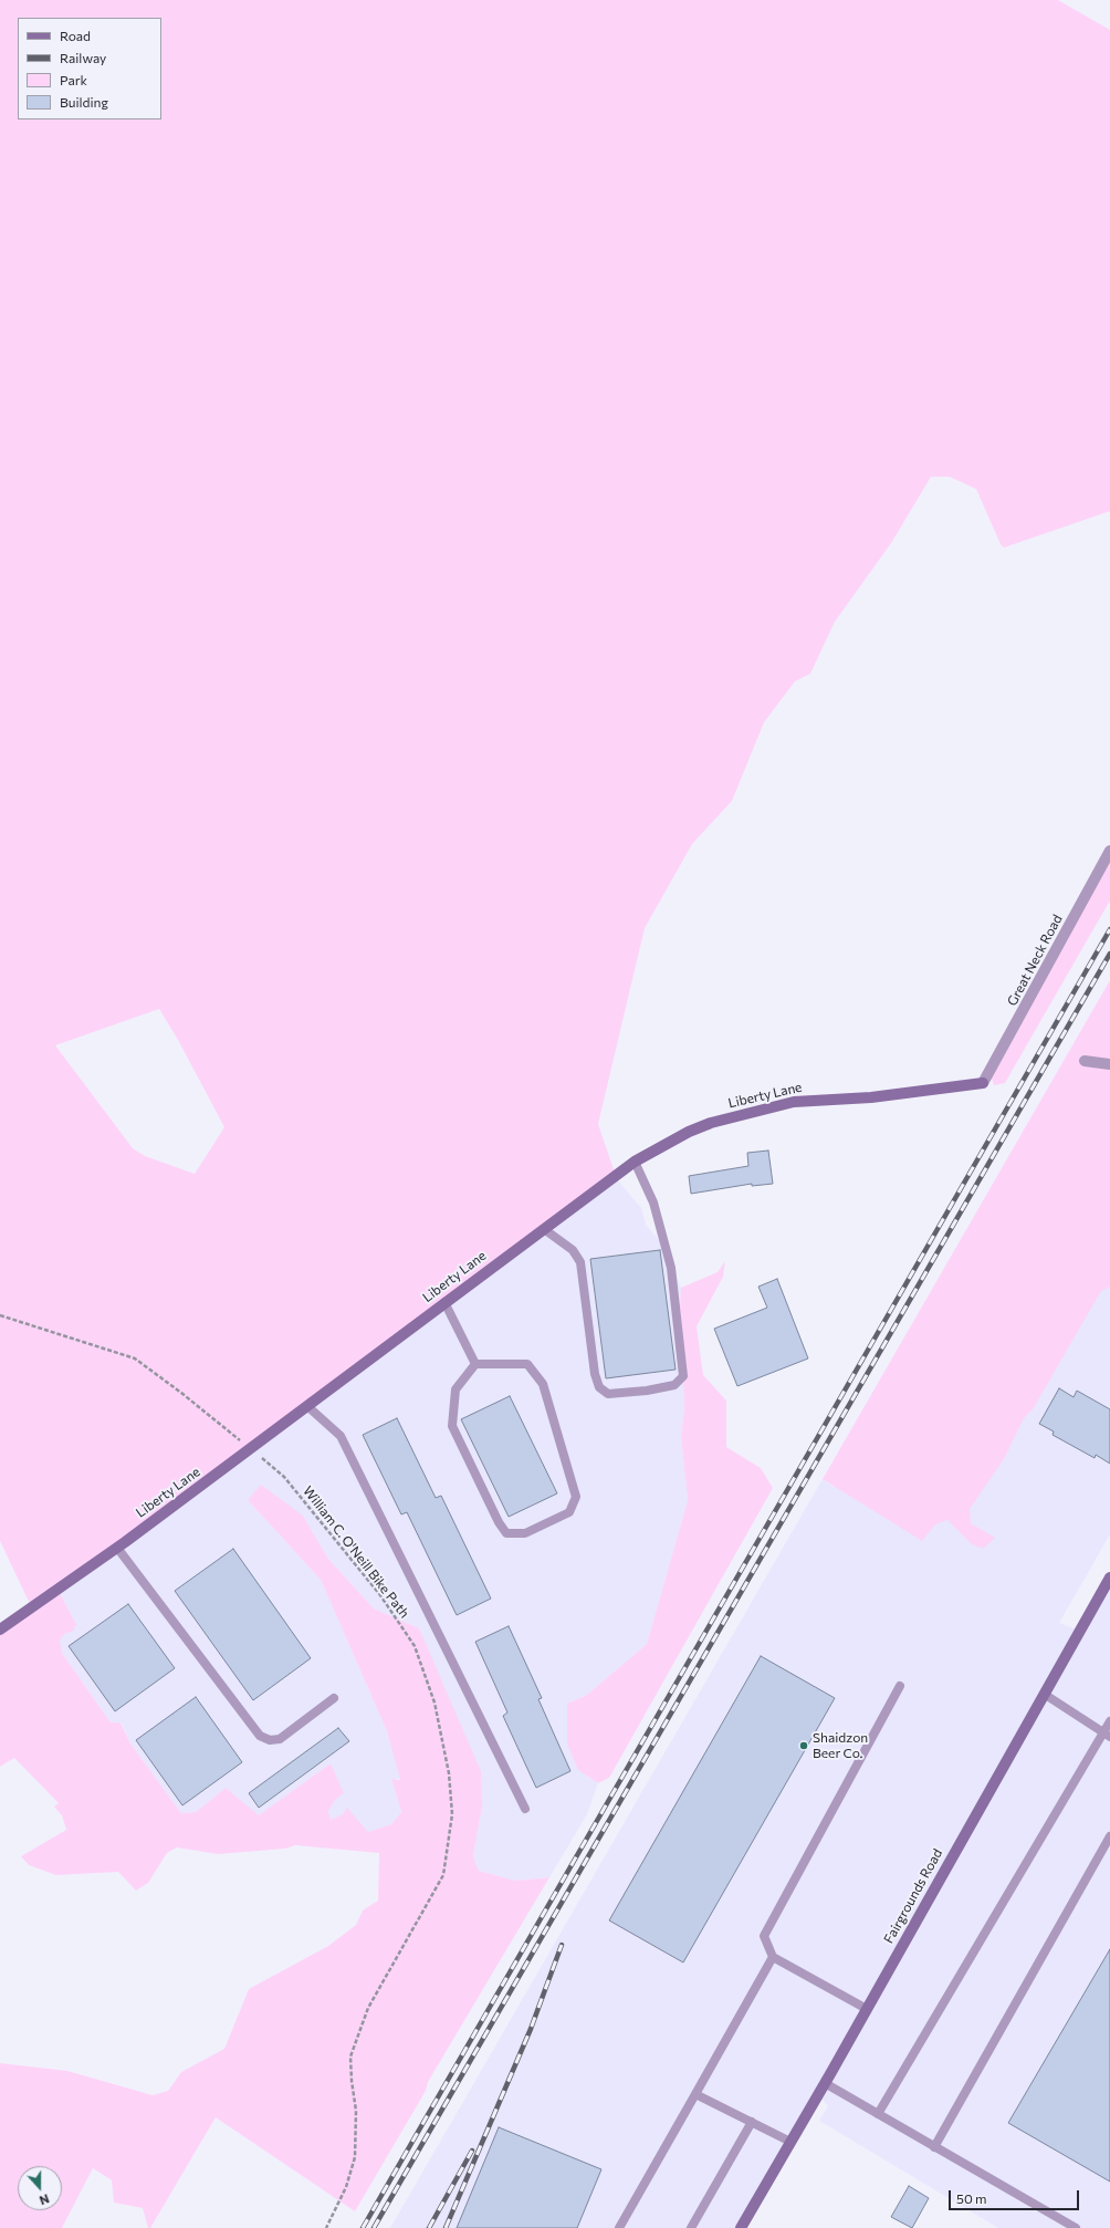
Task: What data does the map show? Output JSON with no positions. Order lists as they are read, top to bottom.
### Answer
{
  "streets": {
    "street": ["Great Neck Road", "Liberty Lane", "Fairgrounds Road"],
    "path": ["William C. O'Neill Bike Path"]
  },
  "crossings": [
    ["Great Neck Road", "Liberty Lane"],
    ["Liberty Lane", "William C. O'Neill Bike Path"]
  ],
  "places": ["Shaidzon Beer Co."],
  "legend": [
    "Road",
    "Railway",
    "Park",
    "Building"
  ],
  "scale_bar": "50 m",
  "north": "bottom"
}
